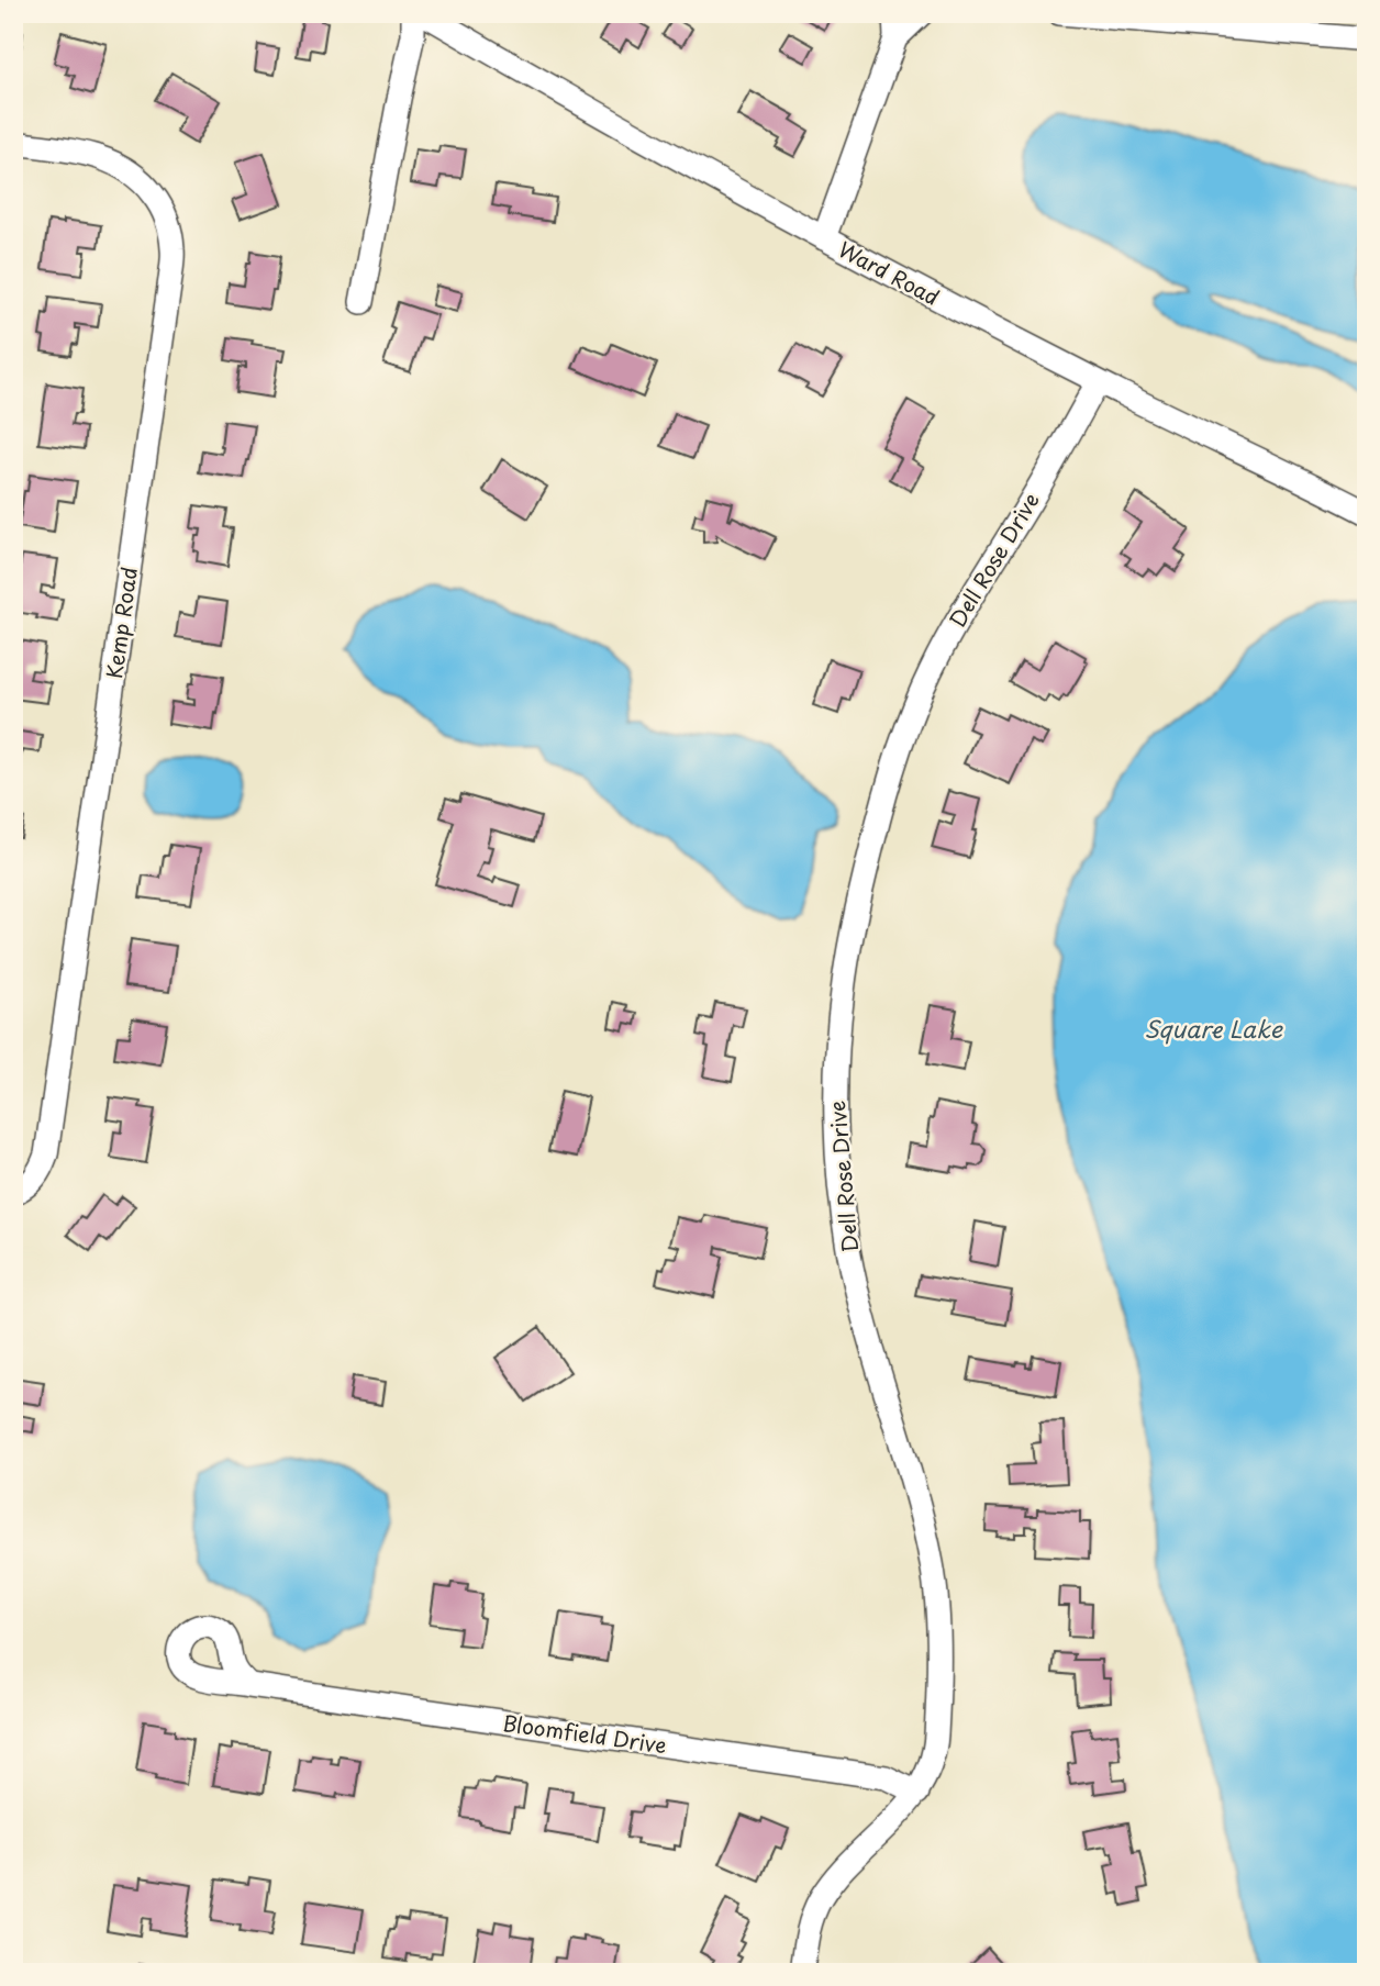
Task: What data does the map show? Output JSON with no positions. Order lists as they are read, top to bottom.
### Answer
{
  "streets": {
    "street": [
      "Ward Road",
      "Dell Rose Drive",
      "Kemp Road",
      "Bloomfield Drive"
    ]
  },
  "crossings": [
    ["Ward Road", "Dell Rose Drive"],
    ["Dell Rose Drive", "Bloomfield Drive"]
  ],
  "water": ["Square Lake"]
}
